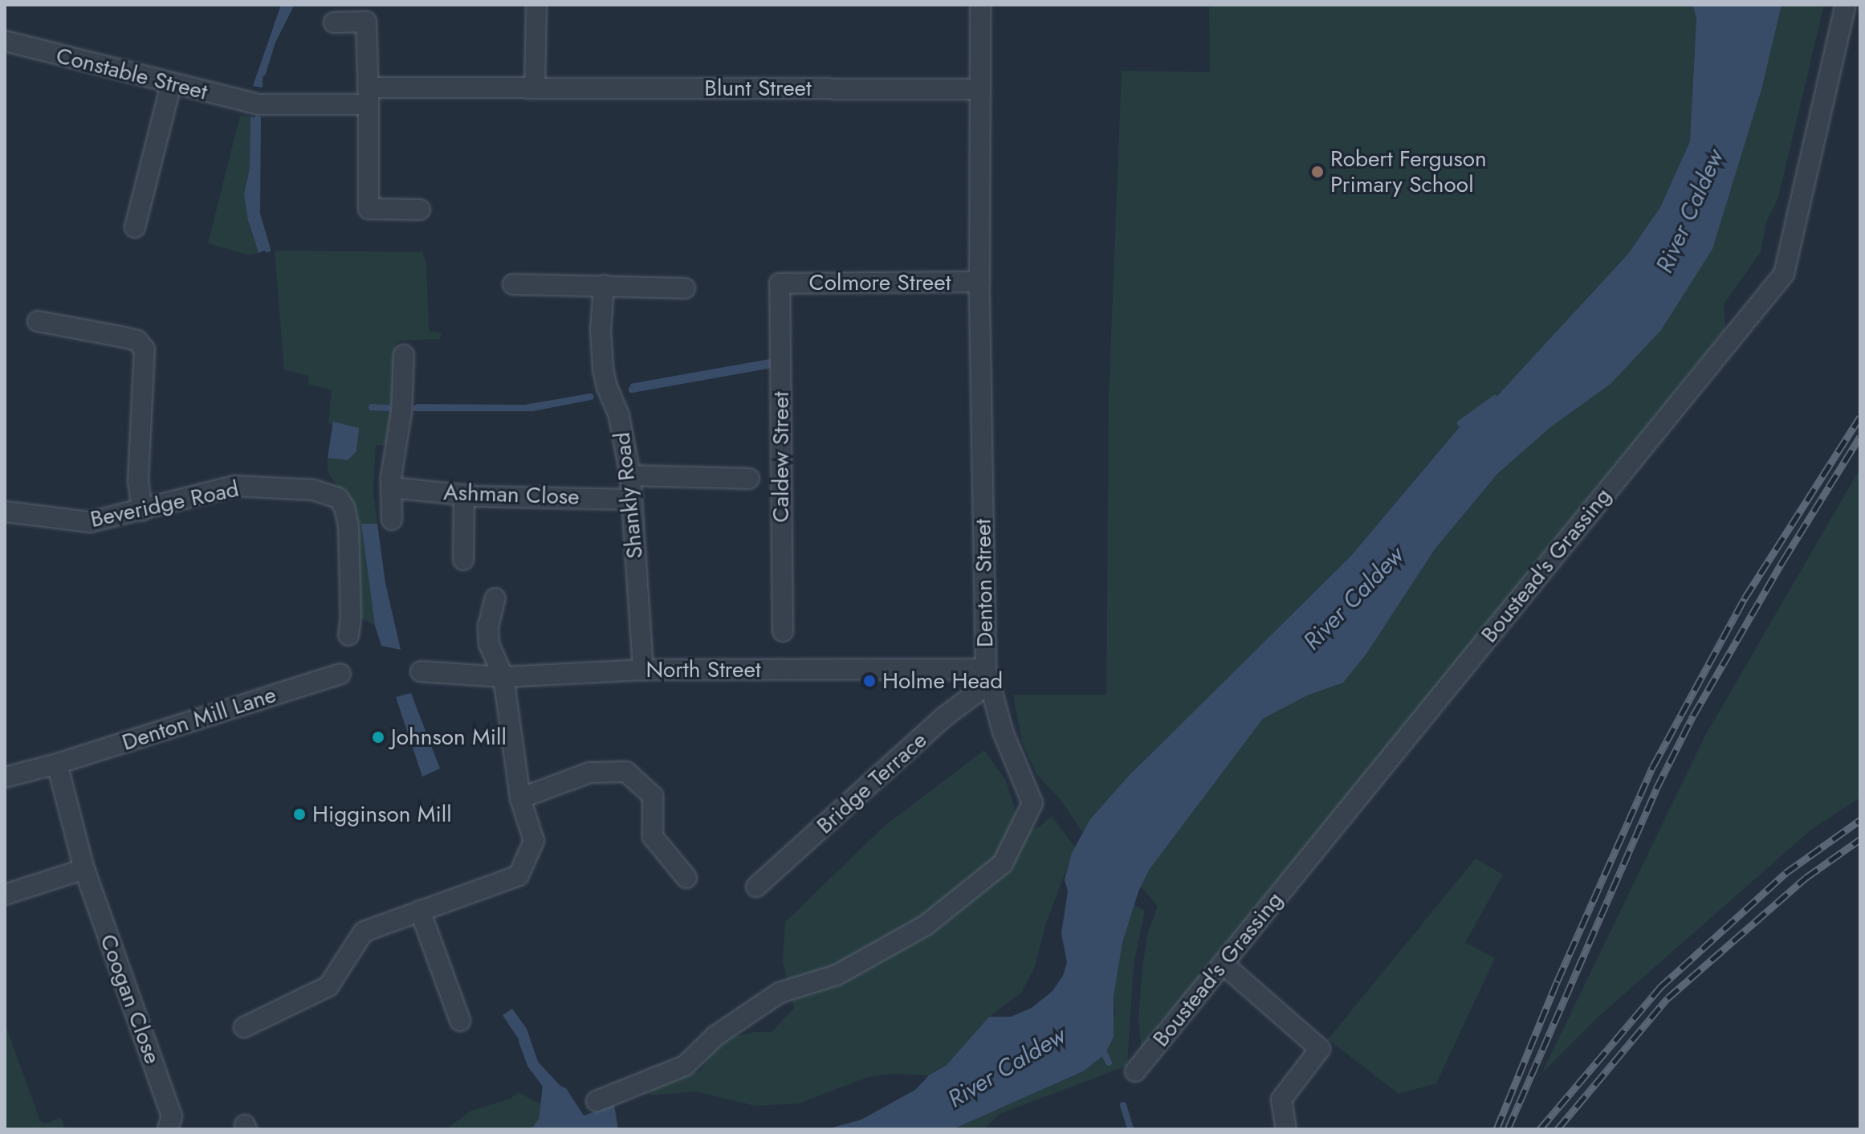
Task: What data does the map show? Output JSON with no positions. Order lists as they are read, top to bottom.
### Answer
{
  "streets": {
    "street": [
      "Constable Street",
      "Blunt Street",
      "Colmore Street",
      "Caldew Street",
      "Ashman Close",
      "Shankly Road",
      "Beveridge Road",
      "Boustead's Grassing",
      "Denton Street",
      "North Street",
      "Denton Mill Lane",
      "Bridge Terrace",
      "Coogan Close"
    ]
  },
  "crossings": [
    ["Constable Street", "Blunt Street"],
    ["Blunt Street", "Denton Street"],
    ["Colmore Street", "Caldew Street"],
    ["Colmore Street", "Denton Street"],
    ["Ashman Close", "Shankly Road"],
    ["Shankly Road", "North Street"],
    ["Denton Street", "North Street"],
    ["Denton Street", "Bridge Terrace"],
    ["North Street", "Bridge Terrace"],
    ["Denton Mill Lane", "Coogan Close"]
  ],
  "water": ["River Caldew"],
  "places": [
    "Robert Ferguson Primary School",
    "Holme Head",
    "Johnson Mill",
    "Higginson Mill"
  ]
}
